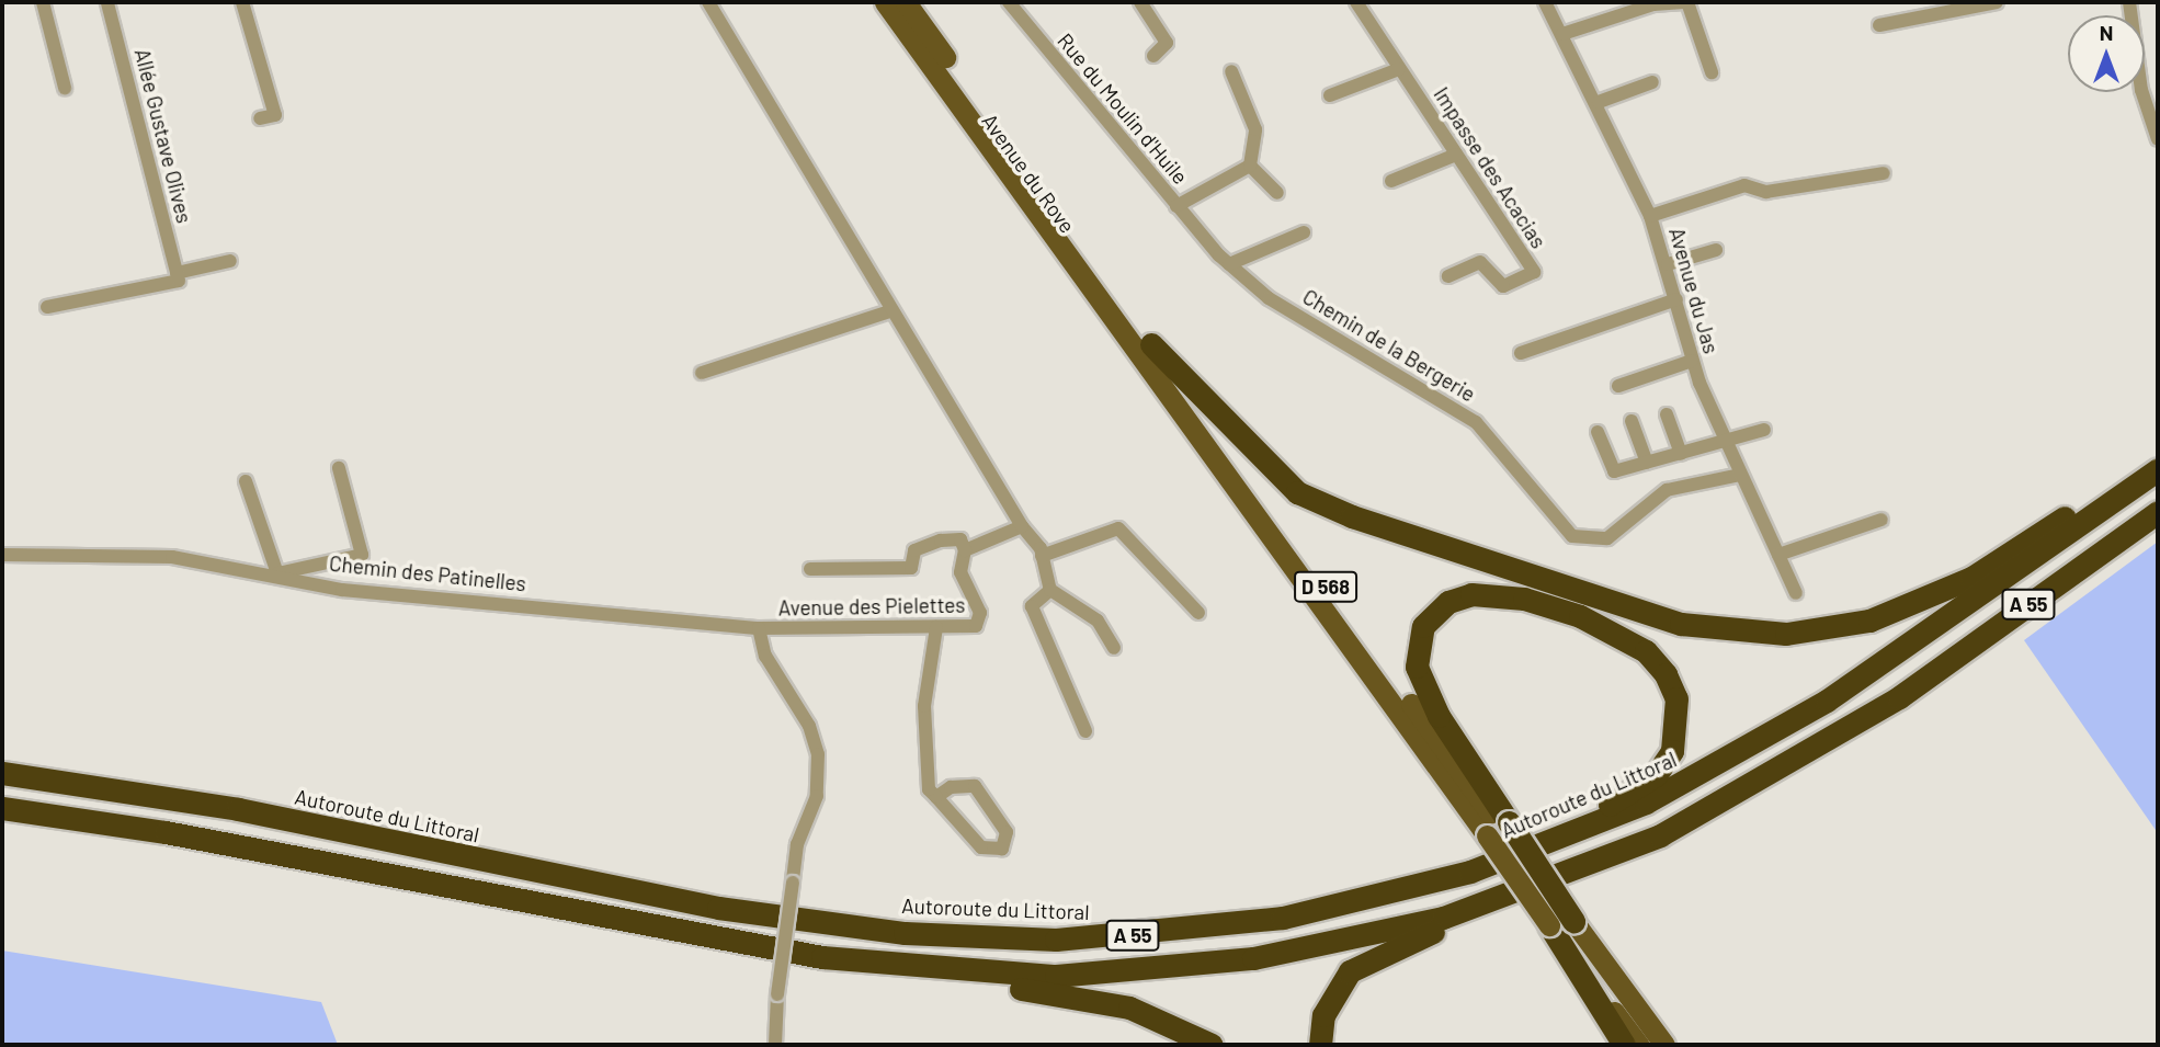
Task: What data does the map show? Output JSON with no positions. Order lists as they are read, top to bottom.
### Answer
{
  "streets": {
    "highway": ["A 55", "Autoroute du Littoral"],
    "main road": ["Avenue du Rove", "D 568"],
    "street": [
      "Rue du Moulin d'Huile",
      "Allée Gustave Olives",
      "Impasse des Acacias",
      "Avenue du Jas",
      "Chemin de la Bergerie",
      "Chemin des Patinelles",
      "Avenue des Pielettes"
    ]
  },
  "crossings": [
    ["Rue du Moulin d'Huile", "Chemin de la Bergerie"],
    ["Avenue du Rove", "D 568"],
    ["Avenue du Jas", "Chemin de la Bergerie"],
    ["Chemin des Patinelles", "Avenue des Pielettes"]
  ],
  "north": "top"
}
